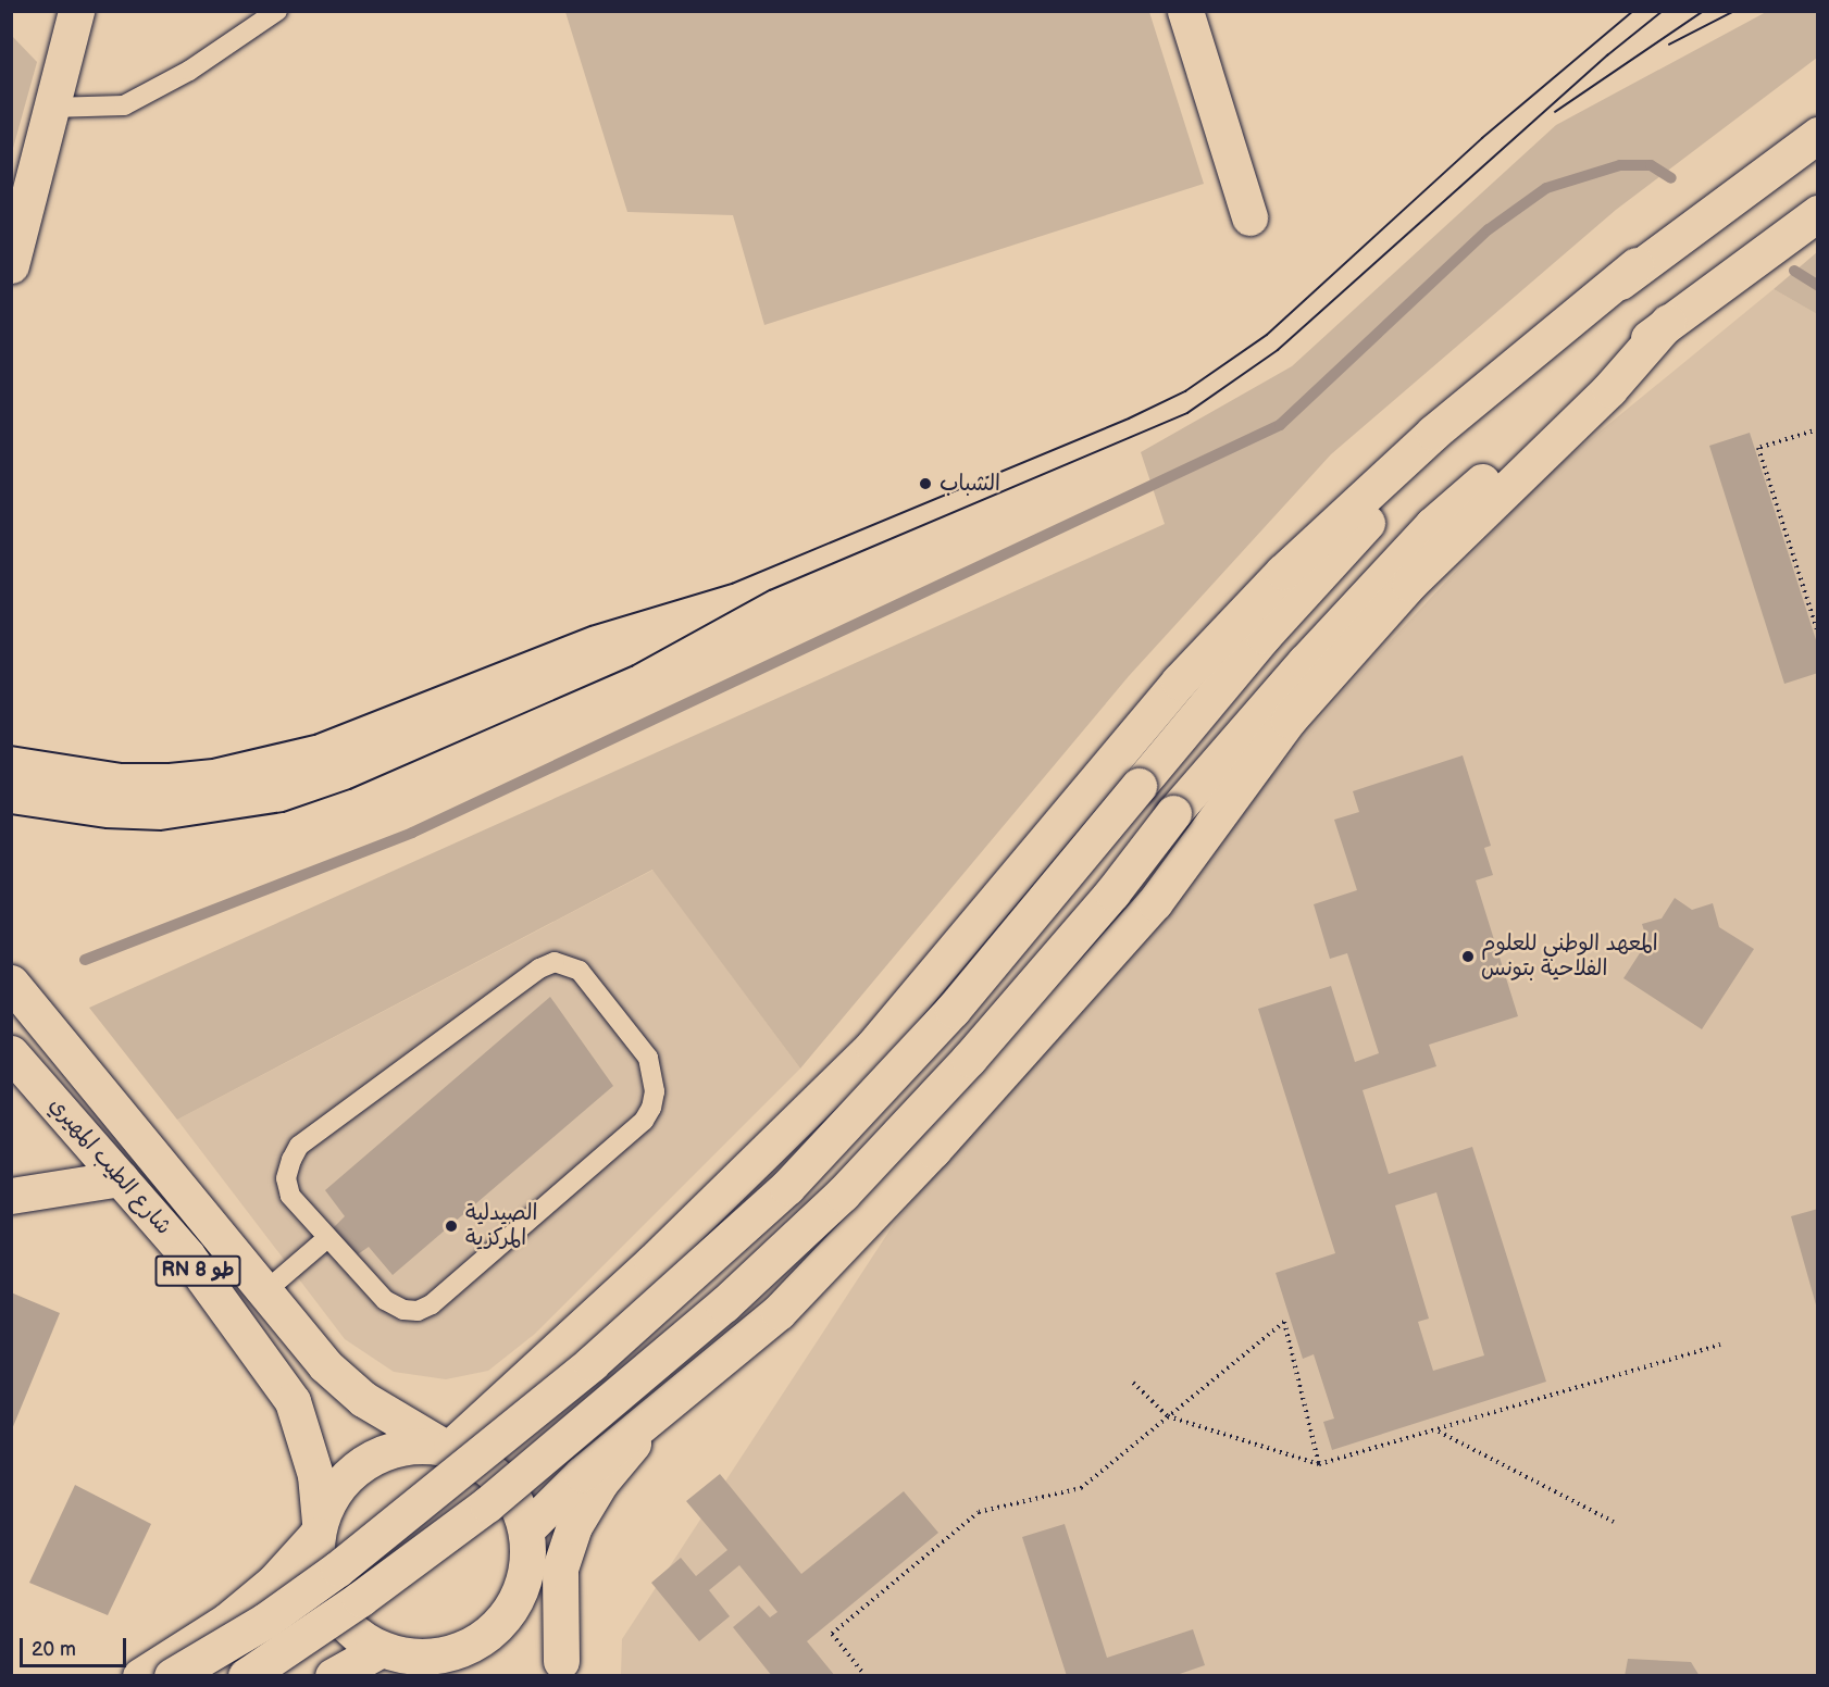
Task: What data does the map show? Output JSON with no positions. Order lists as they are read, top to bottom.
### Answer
{
  "streets": {
    "main road": ["شارع الطيب المهيري", "RN 8 طو"]
  },
  "places": ["الشباب", "المعهد الوطني للعلوم الفلاحية بتونس", "الصيدلية المركزية"],
  "scale_bar": "20 m"
}
